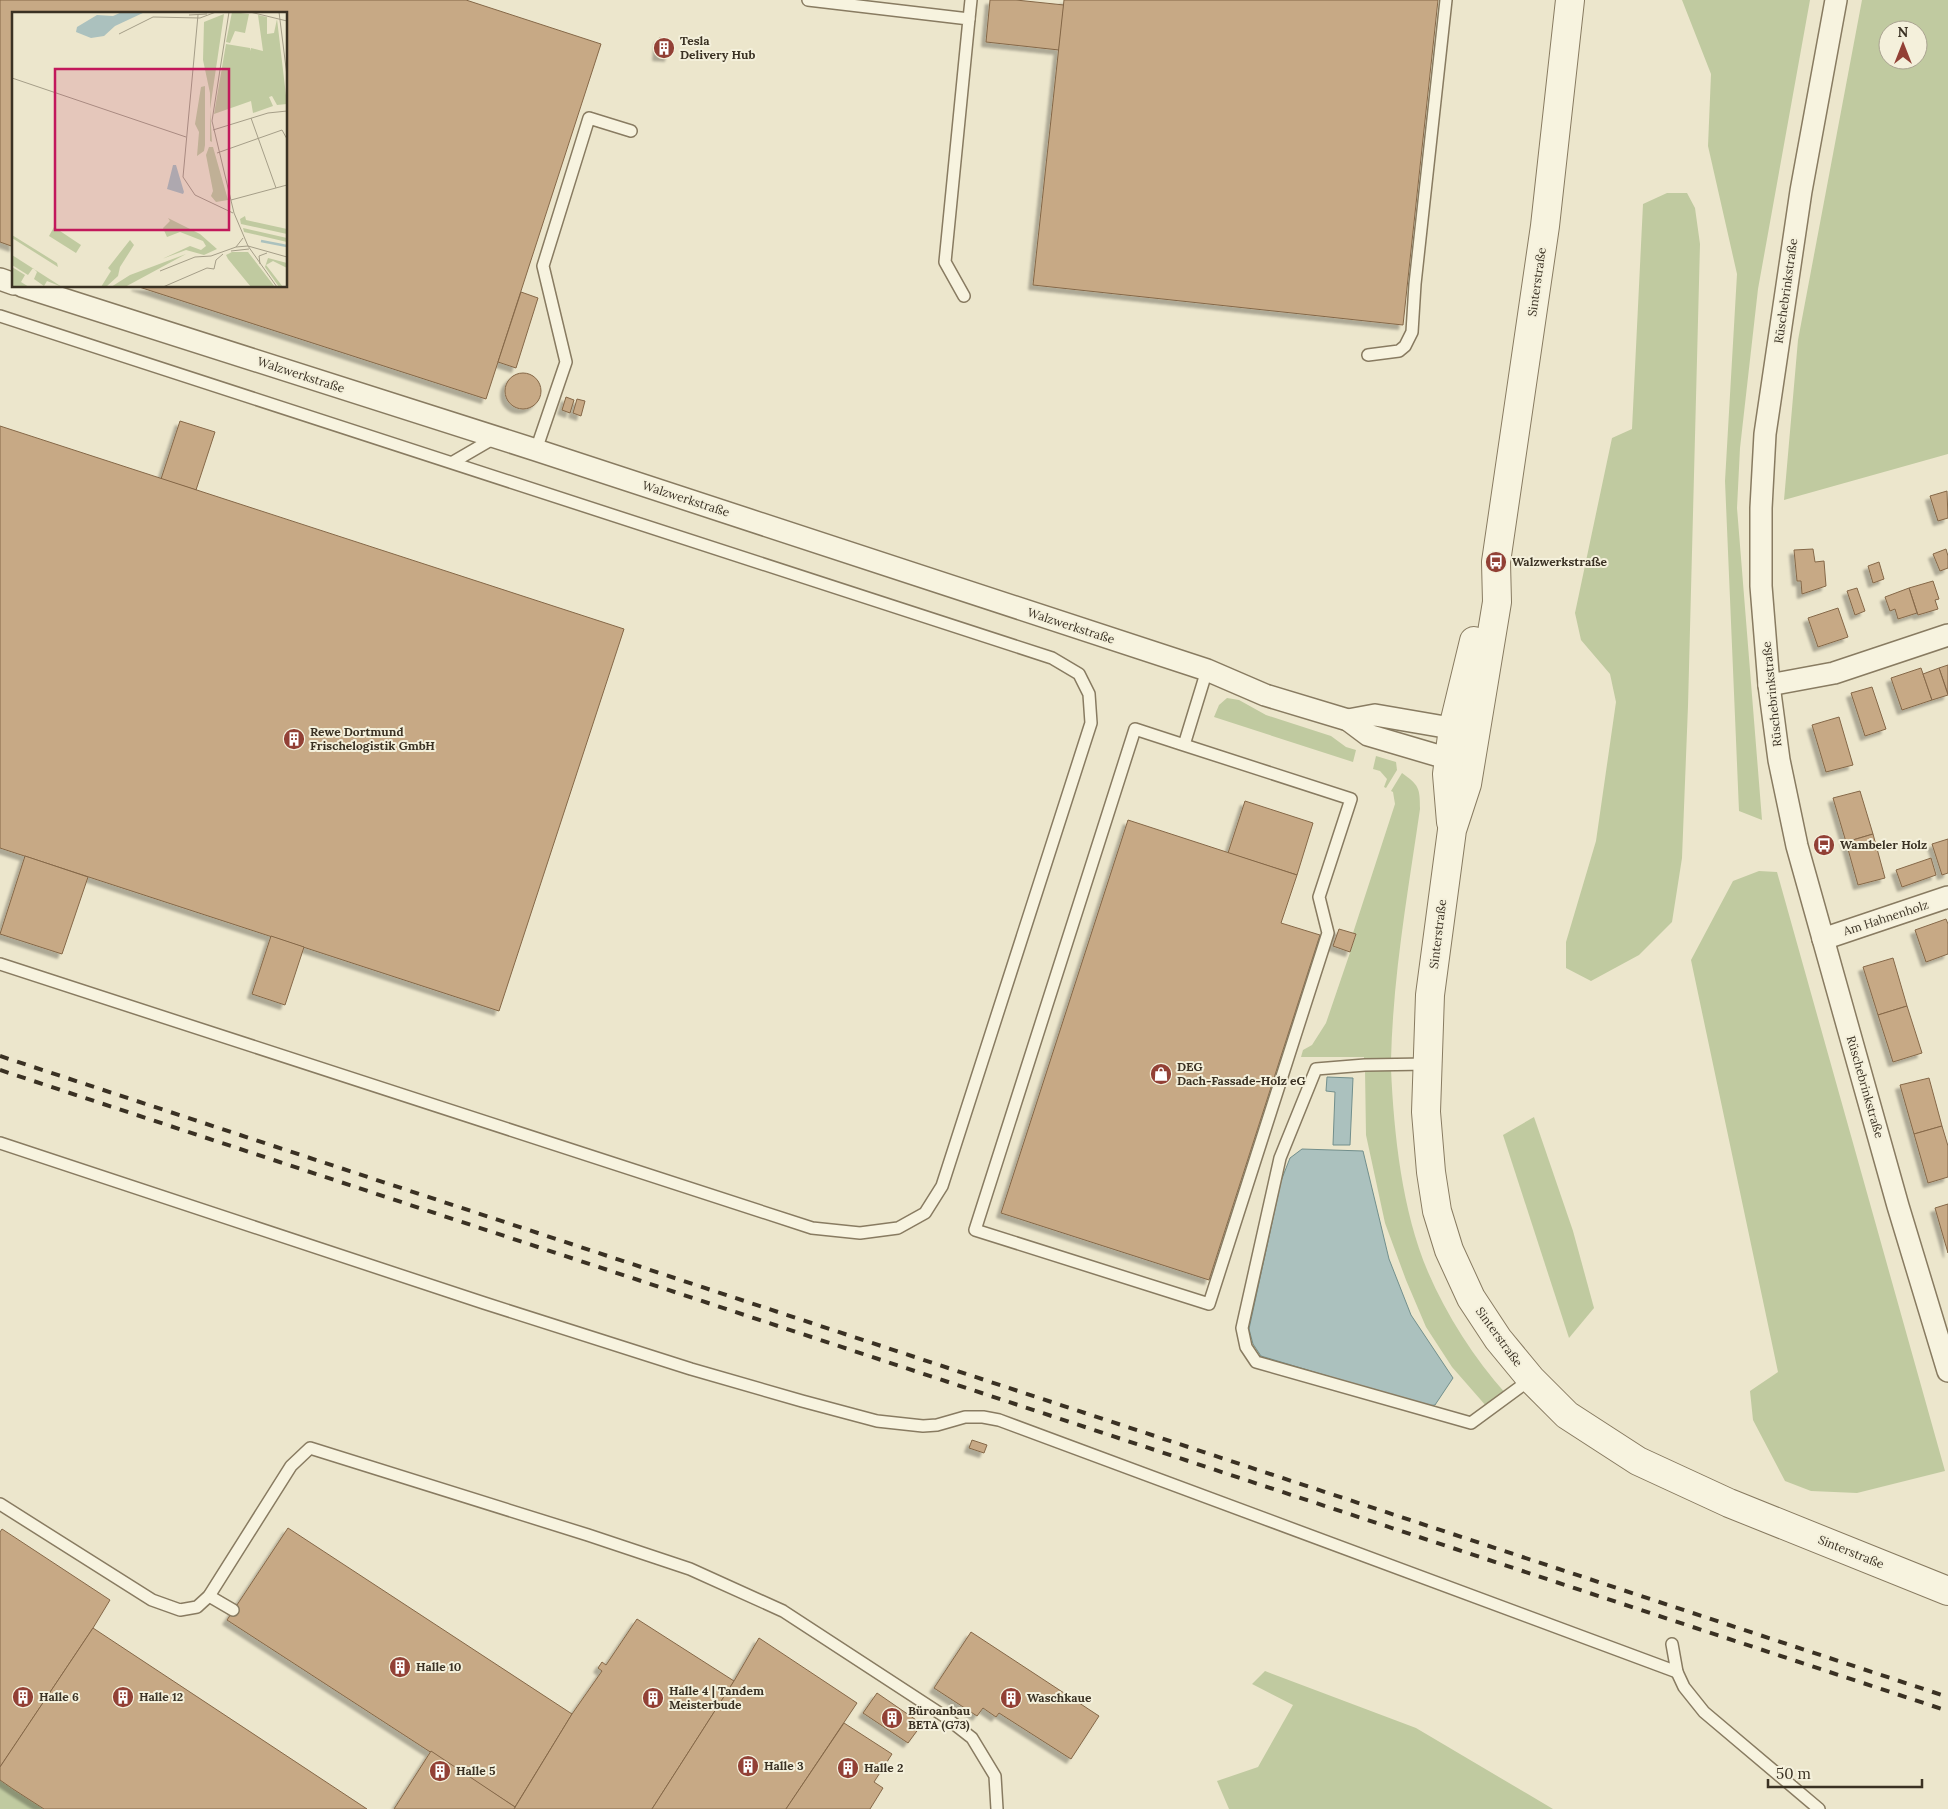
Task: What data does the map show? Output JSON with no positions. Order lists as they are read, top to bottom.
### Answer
{
  "streets": {
    "street": [
      "Sinterstraße",
      "Rüschebrinkstraße",
      "Walzwerkstraße",
      "Am Hahnenholz"
    ]
  },
  "crossings": [
    ["Sinterstraße", "Walzwerkstraße"],
    ["Rüschebrinkstraße", "Am Hahnenholz"]
  ],
  "places": {
    "building": [
      "Tesla Delivery Hub",
      "Rewe Dortmund Frischelogistik GmbH",
      "Halle 10",
      "Halle 6",
      "Halle 12",
      "Halle 4 | Tandem Meisterbude",
      "Waschkaue",
      "Büroanbau BETA (G73)",
      "Halle 3",
      "Halle 2",
      "Halle 5"
    ],
    "bus stop": ["Walzwerkstraße", "Wambeler Holz"],
    "shop": ["DEG Dach-Fassade-Holz eG"]
  },
  "scale_bar": "50 m",
  "north": "top"
}
